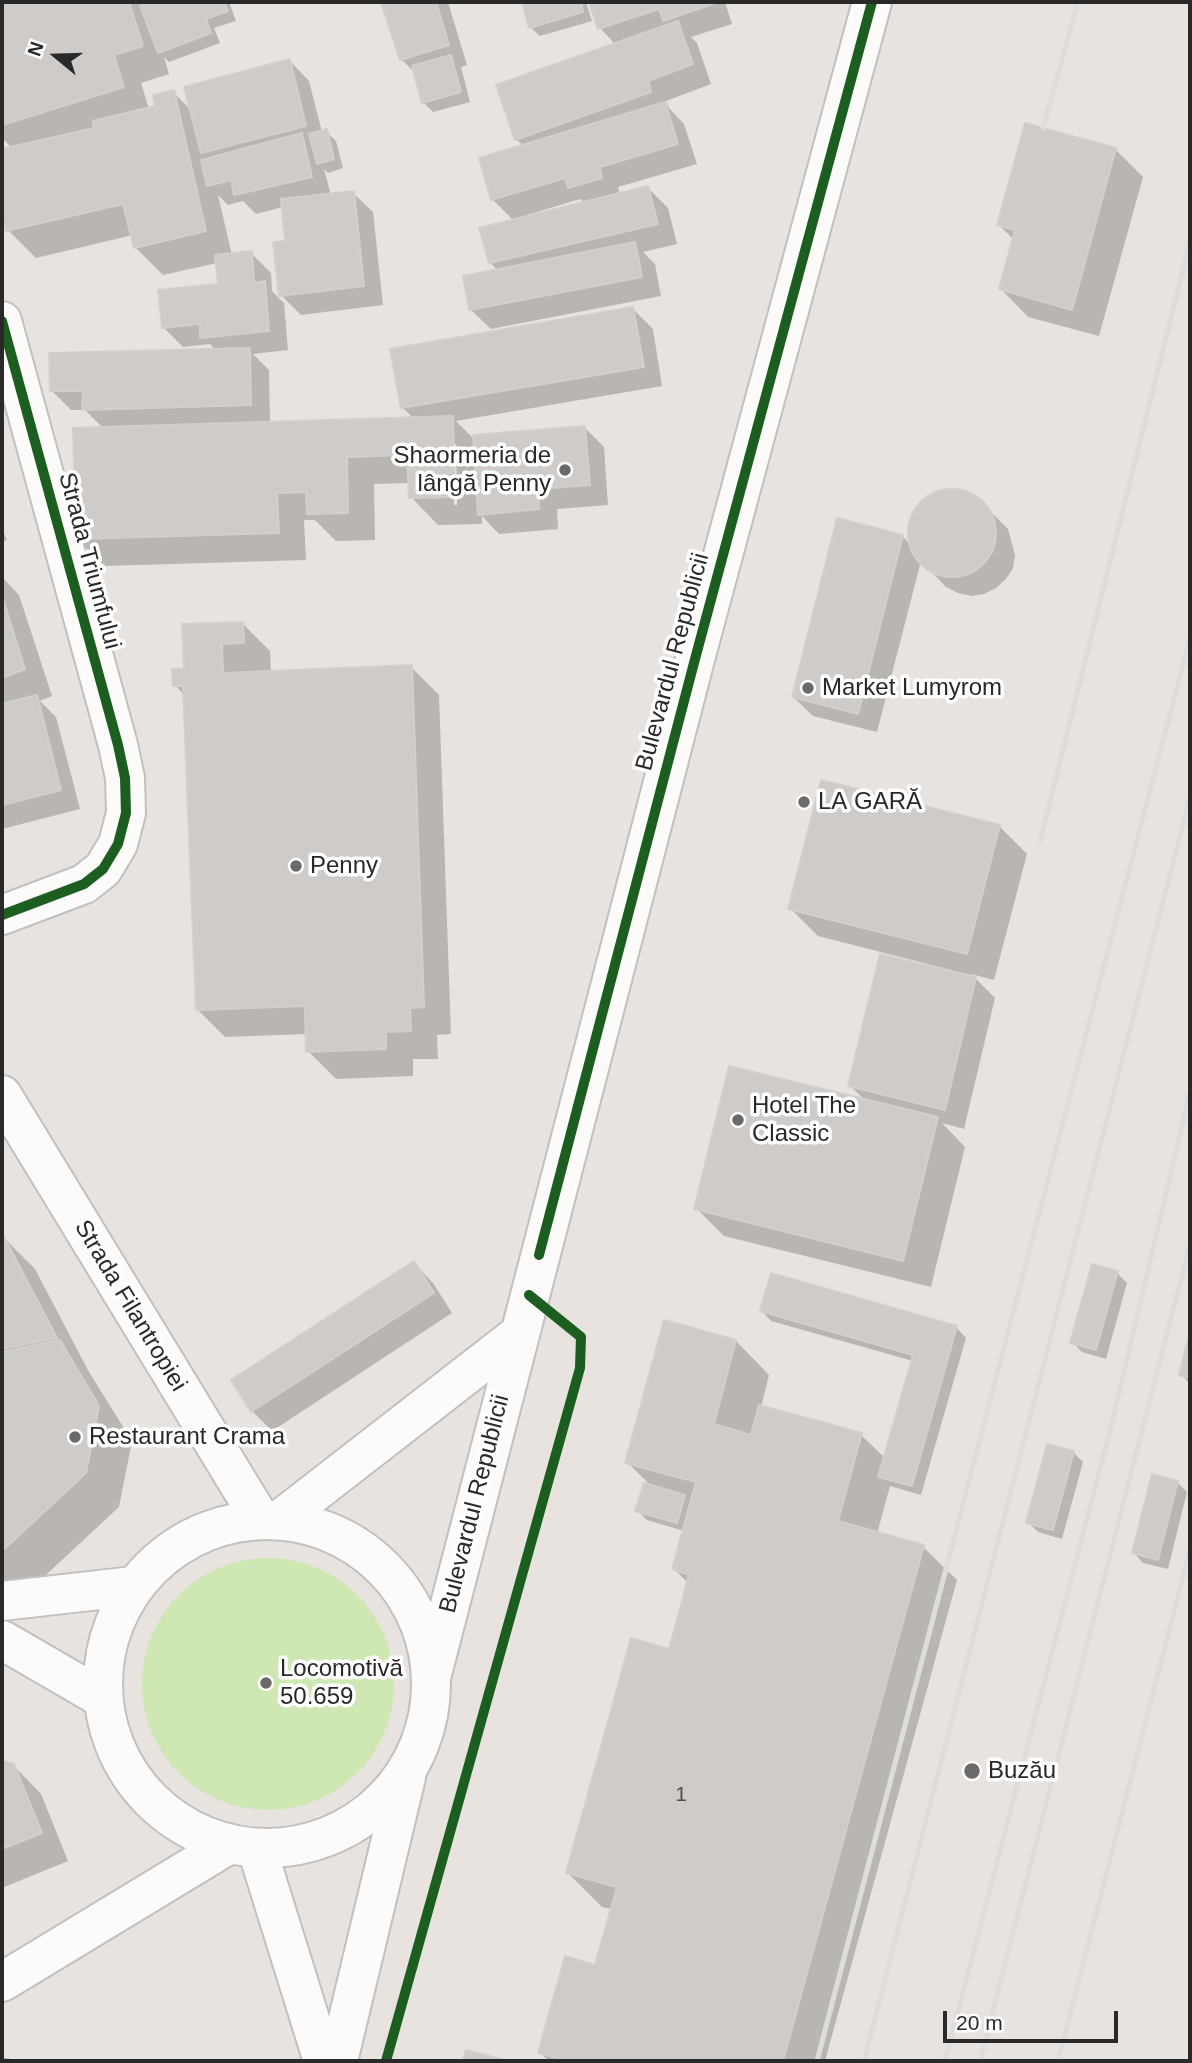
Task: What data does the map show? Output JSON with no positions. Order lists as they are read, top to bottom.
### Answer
{
  "streets": {
    "main road": ["Strada Triumfului", "Bulevardul Republicii", "Strada Filantropiei"]
  },
  "crossings": [
    ["Bulevardul Republicii", "Strada Filantropiei"]
  ],
  "places": [
    "Shaormeria de lângă Penny",
    "Market Lumyrom",
    "LA GARĂ",
    "Penny",
    "Hotel The Classic",
    "Restaurant Crama",
    "Locomotivă 50.659",
    "Buzău"
  ],
  "house_numbers": ["1"],
  "scale_bar": "20 m",
  "north": "left"
}
